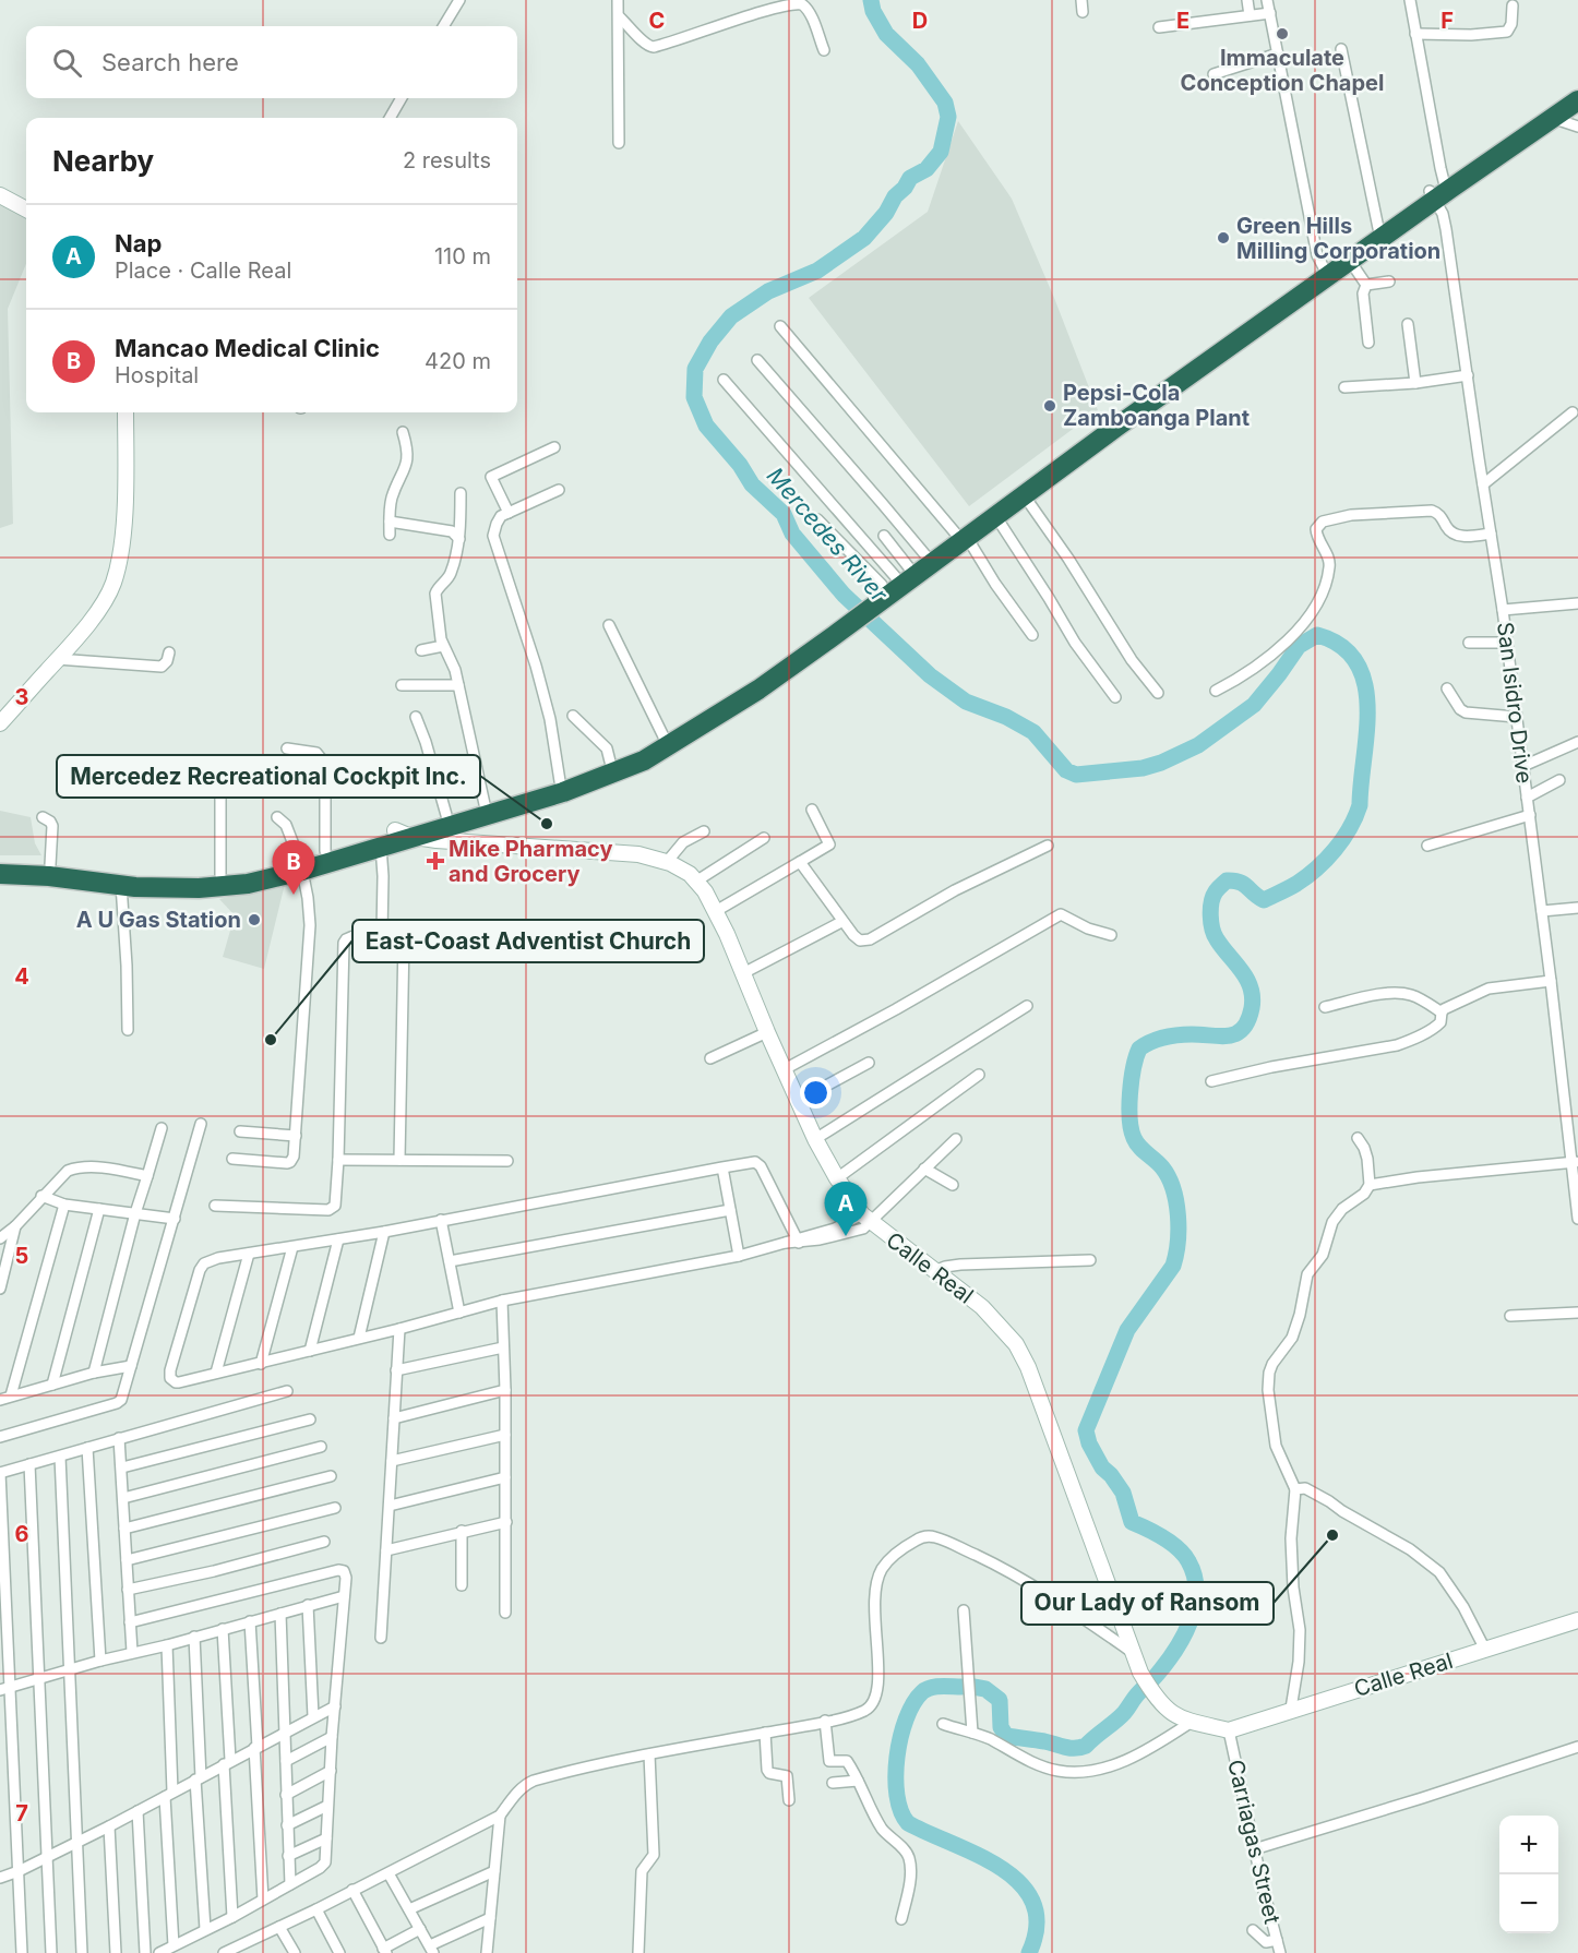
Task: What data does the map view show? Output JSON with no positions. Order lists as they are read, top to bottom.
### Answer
{
  "streets": {
    "street": ["San Isidro Drive", "Calle Real", "Carriagas Street"]
  },
  "crossings": [
    ["Calle Real", "Carriagas Street"]
  ],
  "water": ["Mercedes River"],
  "places": {
    "other": [
      "Immaculate Conception Chapel",
      "Green Hills Milling Corporation",
      "Pepsi-Cola Zamboanga Plant",
      "Mercedez Recreational Cockpit Inc.",
      "A U Gas Station",
      "East-Coast Adventist Church",
      "Our Lady of Ransom"
    ],
    "health": ["Mike Pharmacy and Grocery"]
  },
  "page": {
    "search": "Search here",
    "heading": ["Nearby", "2 results"],
    "list": [
      {
        "mark": "A",
        "name": "Nap",
        "note": "Place · Calle Real",
        "value": "110 m"
      },
      {
        "mark": "B",
        "name": "Mancao Medical Clinic",
        "note": "Hospital",
        "value": "420 m"
      }
    ],
    "pins": ["B", "A"],
    "map_buttons": ["+", "−"]
  },
  "grid": {
    "columns": [
      "C",
      "D",
      "E",
      "F"
    ],
    "rows": [
      "3",
      "4",
      "5",
      "6",
      "7"
    ]
  }
}
